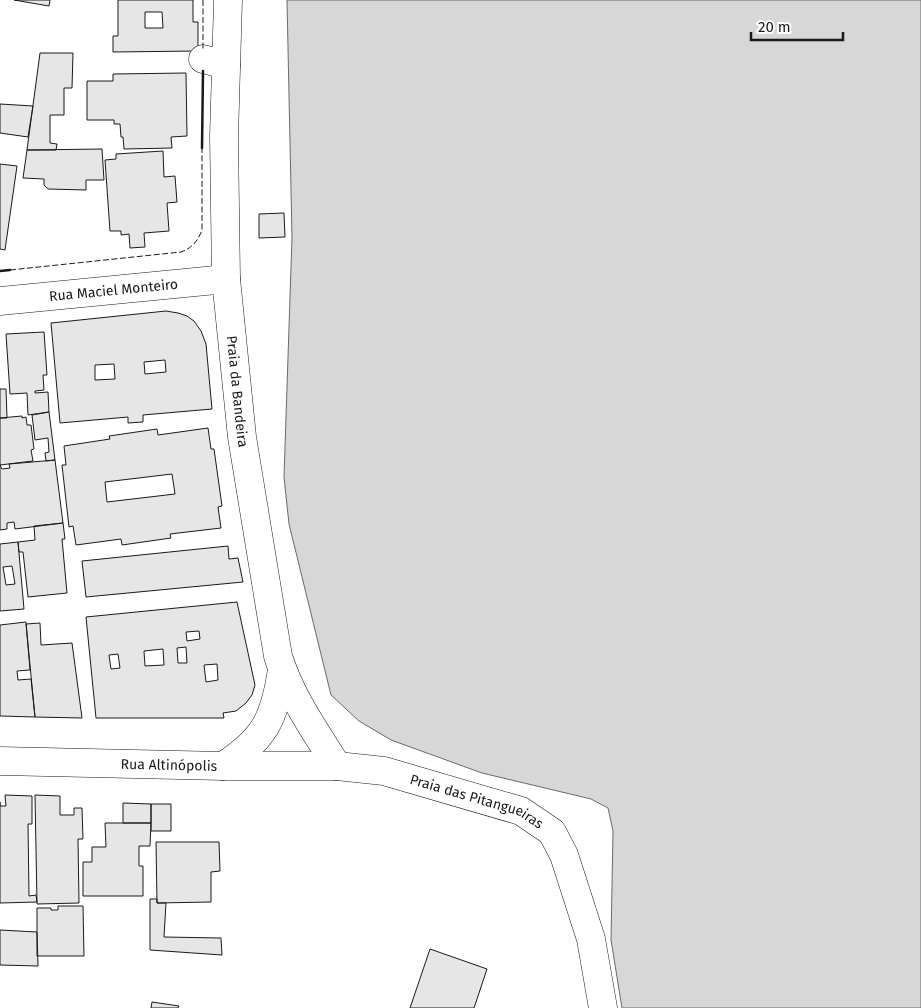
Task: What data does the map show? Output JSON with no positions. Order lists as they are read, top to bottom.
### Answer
{
  "streets": {
    "main road": [
      "Rua Maciel Monteiro",
      "Praia da Bandeira",
      "Rua Altinópolis",
      "Praia das Pitangueiras"
    ]
  },
  "crossings": [
    ["Rua Maciel Monteiro", "Praia da Bandeira"],
    ["Praia da Bandeira", "Rua Altinópolis"],
    ["Praia da Bandeira", "Praia das Pitangueiras"],
    ["Rua Altinópolis", "Praia das Pitangueiras"]
  ],
  "scale_bar": "20 m"
}
